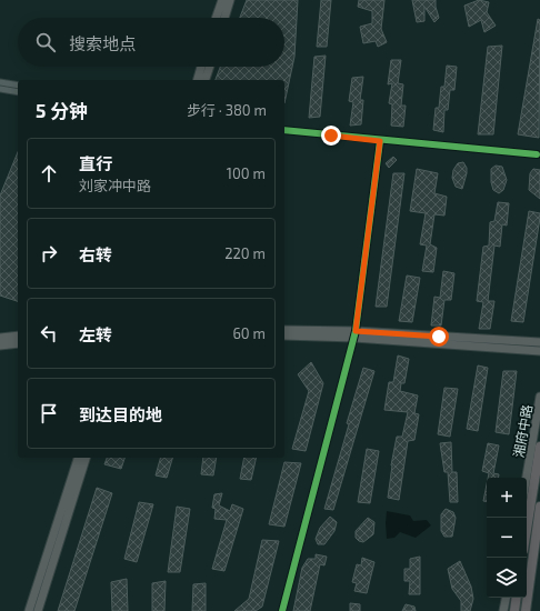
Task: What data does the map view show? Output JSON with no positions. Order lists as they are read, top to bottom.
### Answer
{
  "streets": {
    "main road": ["湘府中路"]
  },
  "page": {
    "search": "搜索地点",
    "heading": ["5 分钟", "步行 · 380 m"],
    "list": [
      ["直行", "刘家冲中路", "100 m"],
      ["右转", "220 m"],
      ["左转", "60 m"],
      "到达目的地"
    ],
    "map_buttons": ["+", "−"]
  }
}
